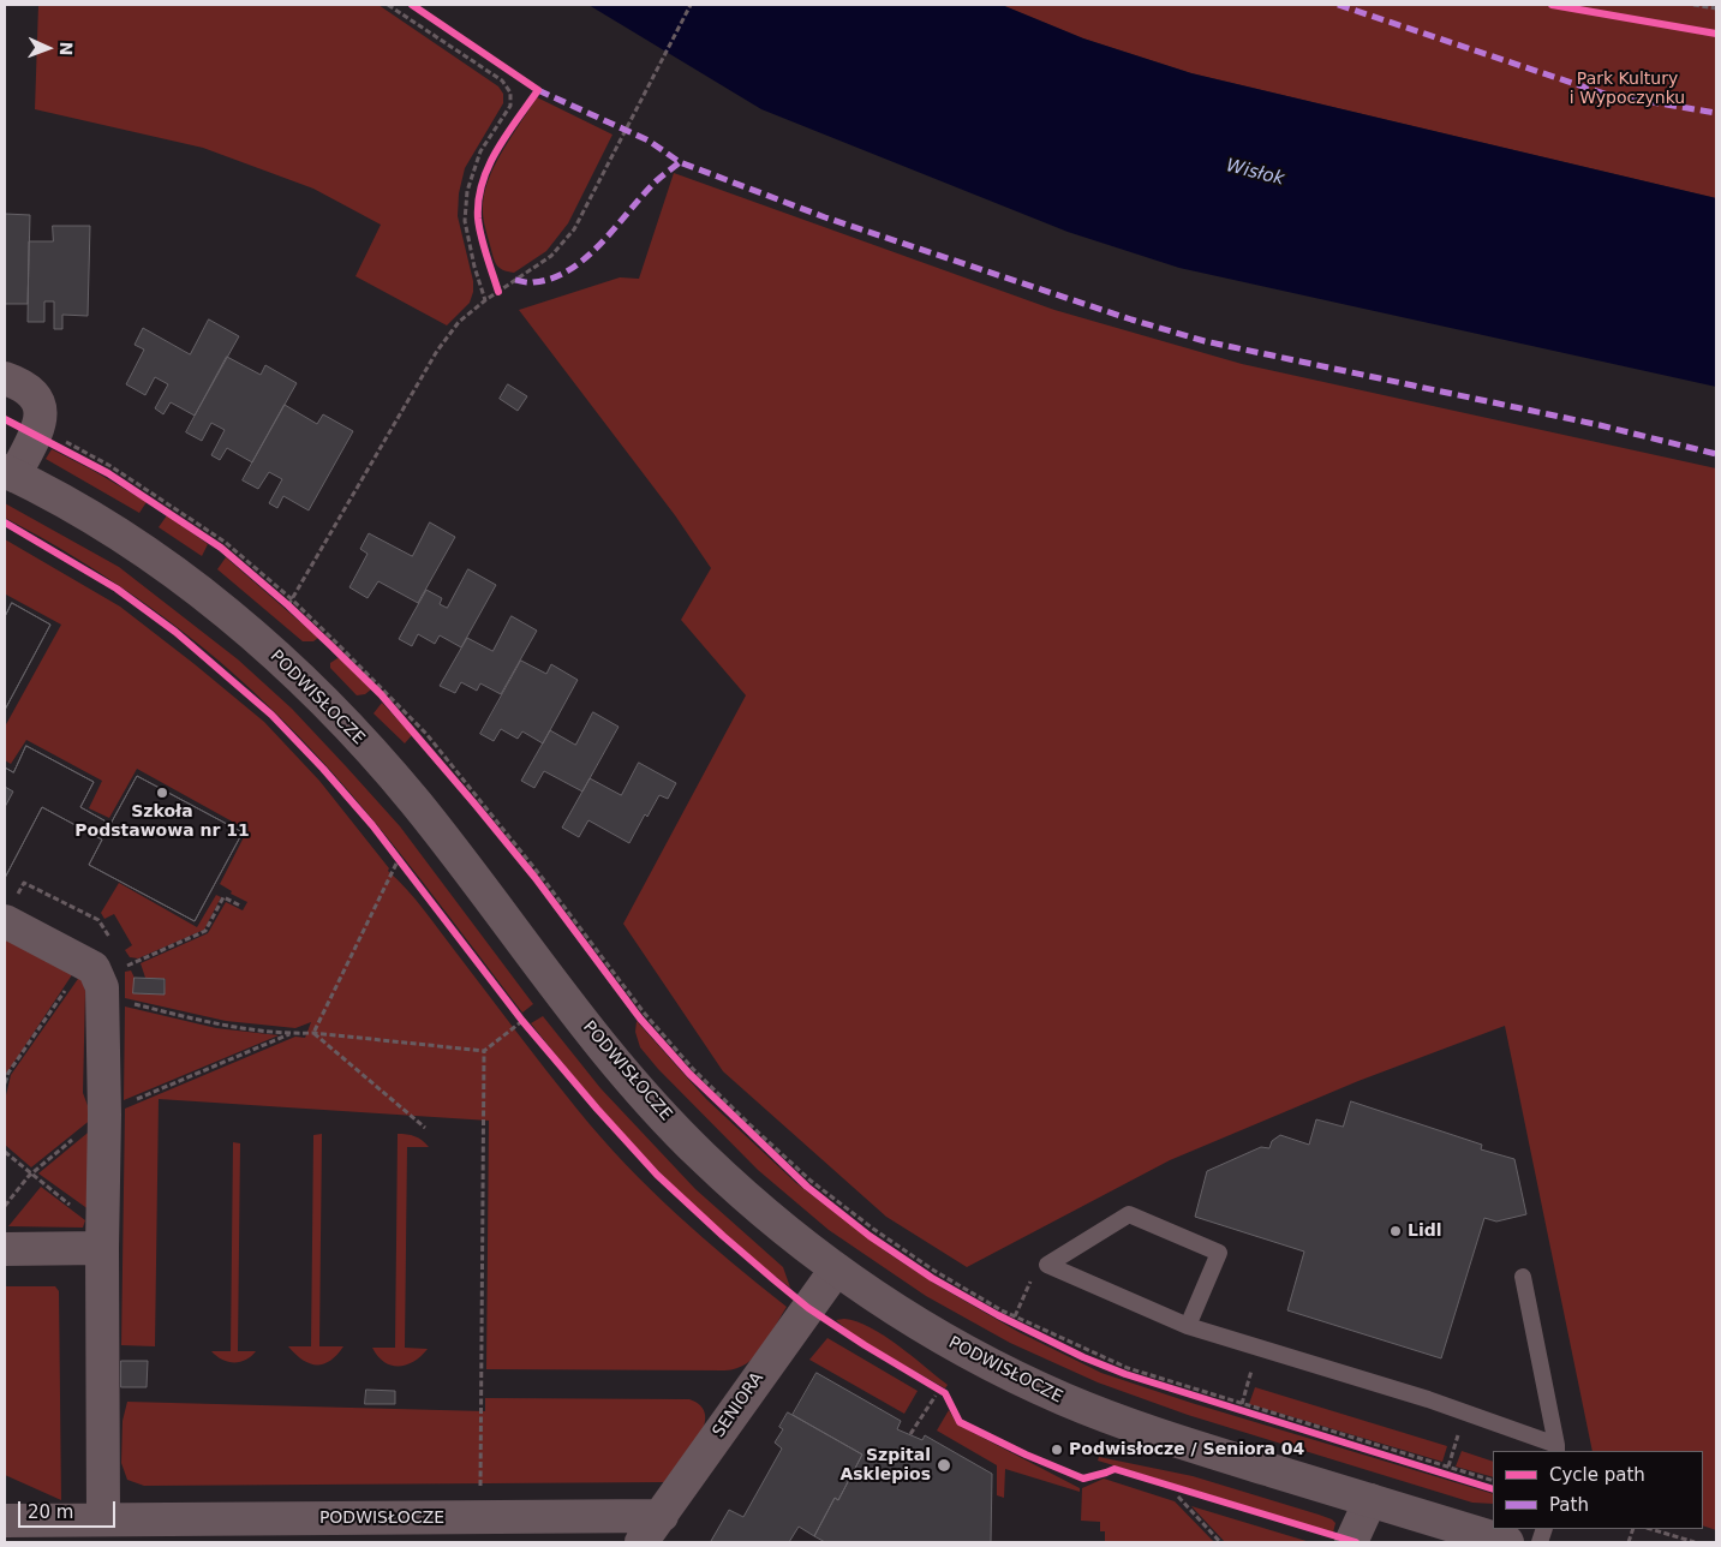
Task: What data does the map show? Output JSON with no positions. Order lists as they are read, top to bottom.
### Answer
{
  "streets": {
    "street": ["PODWISŁOCZE", "SENIORA"]
  },
  "crossings": [
    ["PODWISŁOCZE", "SENIORA"]
  ],
  "water": ["Wisłok"],
  "parks": ["Park Kultury i Wypoczynku"],
  "places": [
    "Szkoła Podstawowa nr 11",
    "Lidl",
    "Podwisłocze / Seniora 04",
    "Szpital Asklepios"
  ],
  "legend": ["Cycle path", "Path"],
  "scale_bar": "20 m",
  "north": "right"
}
